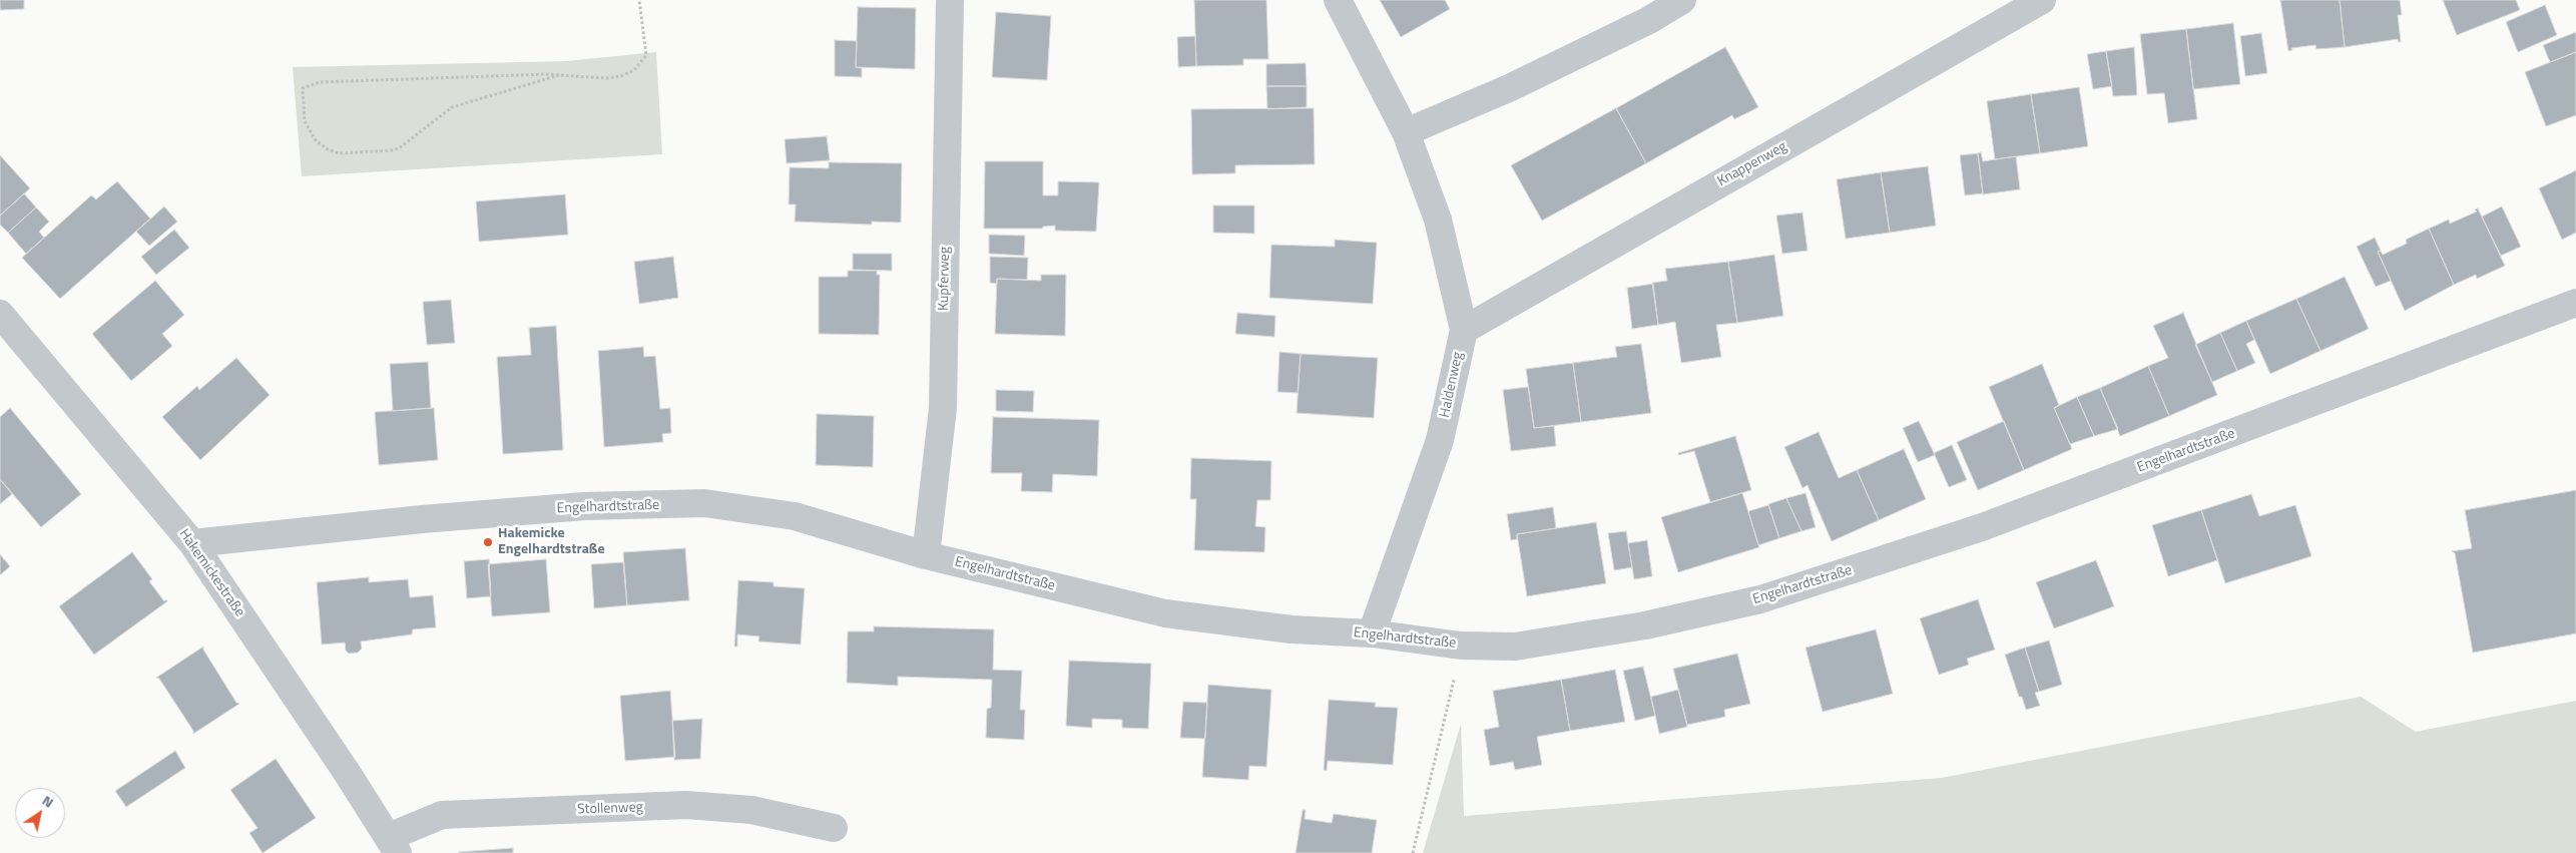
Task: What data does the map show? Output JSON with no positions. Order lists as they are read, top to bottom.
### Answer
{
  "streets": {
    "street": [
      "Knappenweg",
      "Kupferweg",
      "Haldenweg",
      "Engelhardtstraße",
      "Hakemickestraße",
      "Stollenweg"
    ]
  },
  "crossings": [
    ["Knappenweg", "Haldenweg"],
    ["Kupferweg", "Engelhardtstraße"],
    ["Haldenweg", "Engelhardtstraße"],
    ["Engelhardtstraße", "Hakemickestraße"],
    ["Hakemickestraße", "Stollenweg"]
  ],
  "places": ["Hakemicke Engelhardtstraße"],
  "north": "top right"
}
